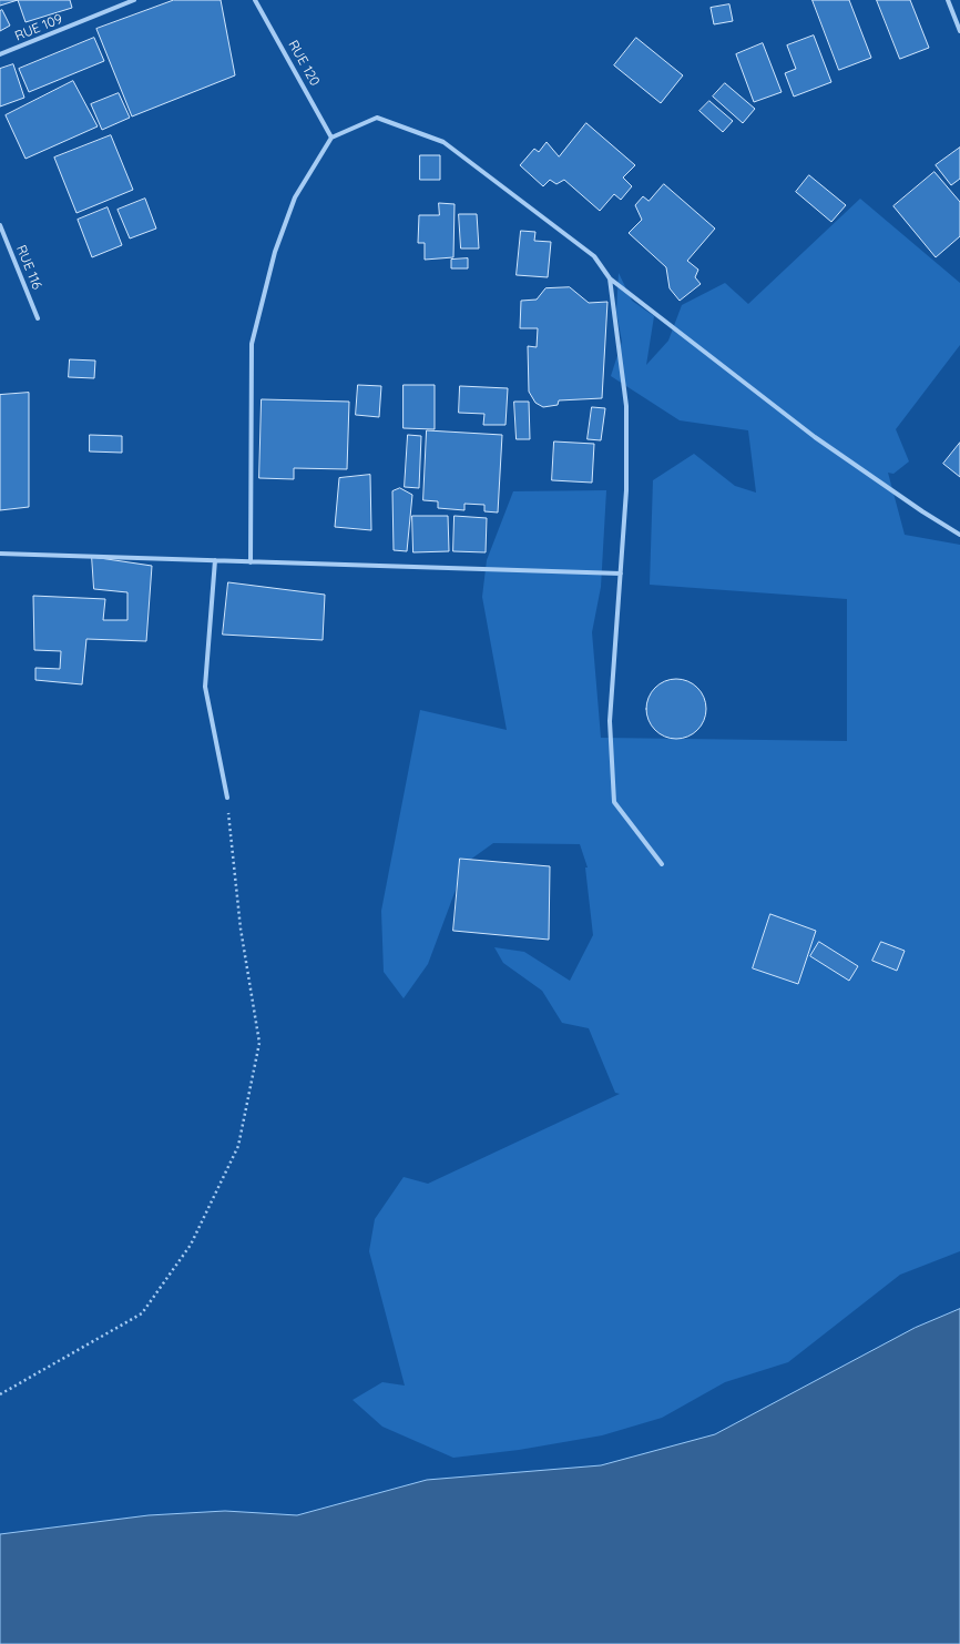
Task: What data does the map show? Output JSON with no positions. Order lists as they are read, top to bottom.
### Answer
{
  "streets": {
    "street": ["RUE 109", "RUE 120", "RUE 116"]
  }
}
